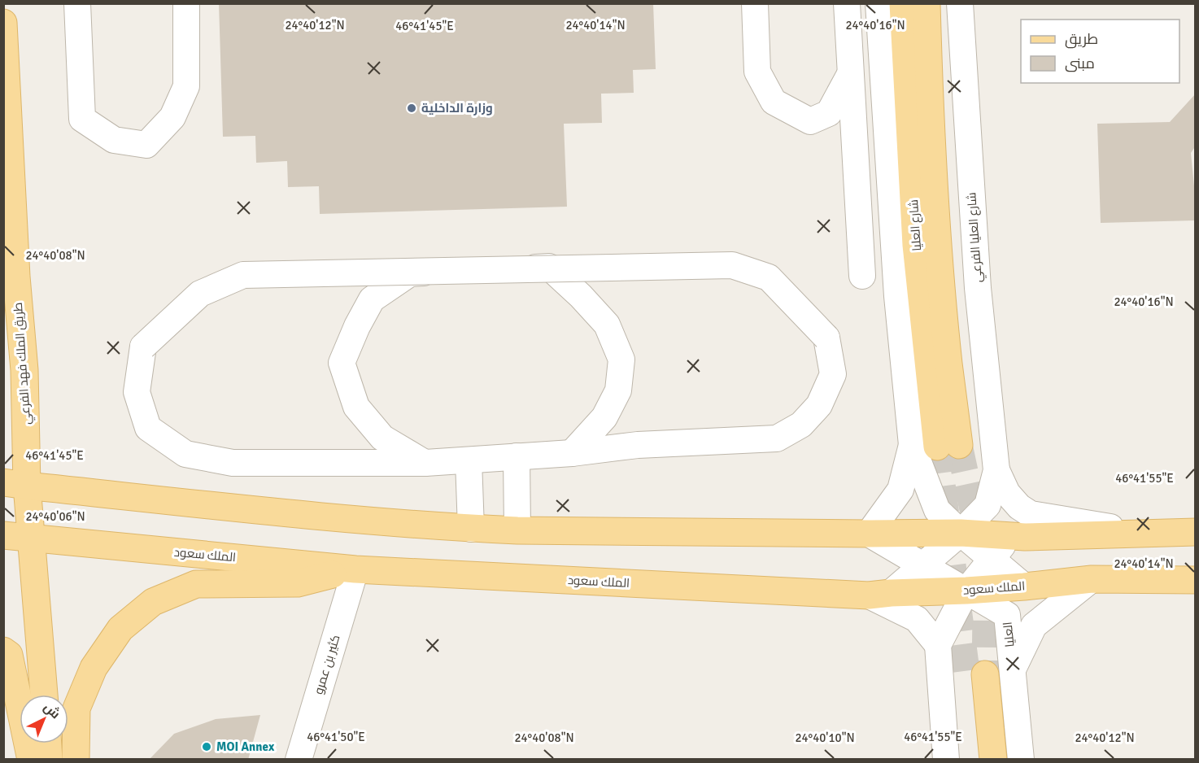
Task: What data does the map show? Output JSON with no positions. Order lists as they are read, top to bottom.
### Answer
{
  "streets": {
    "main road": ["شارع العليا", "طريق الملك فهد الفرعي", "الملك سعود"],
    "street": ["شارع العليا الفرعي", "العليا", "كثير بن عمرو"]
  },
  "crossings": [
    ["شارع العليا الفرعي", "الملك سعود"],
    ["شارع العليا الفرعي", "العليا"],
    ["طريق الملك فهد الفرعي", "الملك سعود"],
    ["الملك سعود", "العليا"],
    ["الملك سعود", "كثير بن عمرو"]
  ],
  "places": ["وزارة الداخلية", "MOI Annex"],
  "legend": ["طريق", "مبنى"],
  "north": "top right",
  "coordinates": [
    "24°40'12\"N",
    "24°40'14\"N",
    "24°40'16\"N",
    "46°41'45\"E",
    "24°40'08\"N",
    "46°41'55\"E",
    "24°40'06\"N",
    "46°41'50\"E",
    "24°40'10\"N"
  ]
}
